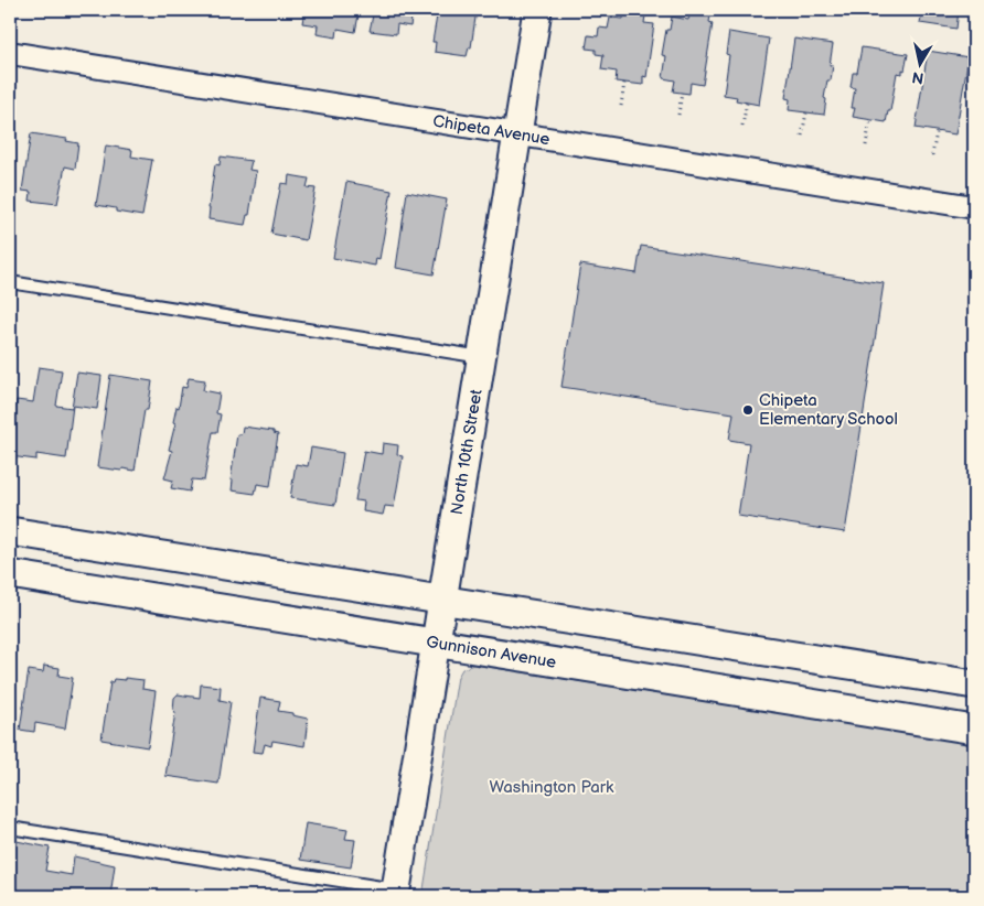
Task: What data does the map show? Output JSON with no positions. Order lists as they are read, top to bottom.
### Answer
{
  "streets": {
    "street": ["Chipeta Avenue", "North 10th Street", "Gunnison Avenue"]
  },
  "crossings": [
    ["Chipeta Avenue", "North 10th Street"],
    ["North 10th Street", "Gunnison Avenue"]
  ],
  "parks": ["Washington Park"],
  "places": ["Chipeta Elementary School"],
  "north": "bottom"
}
